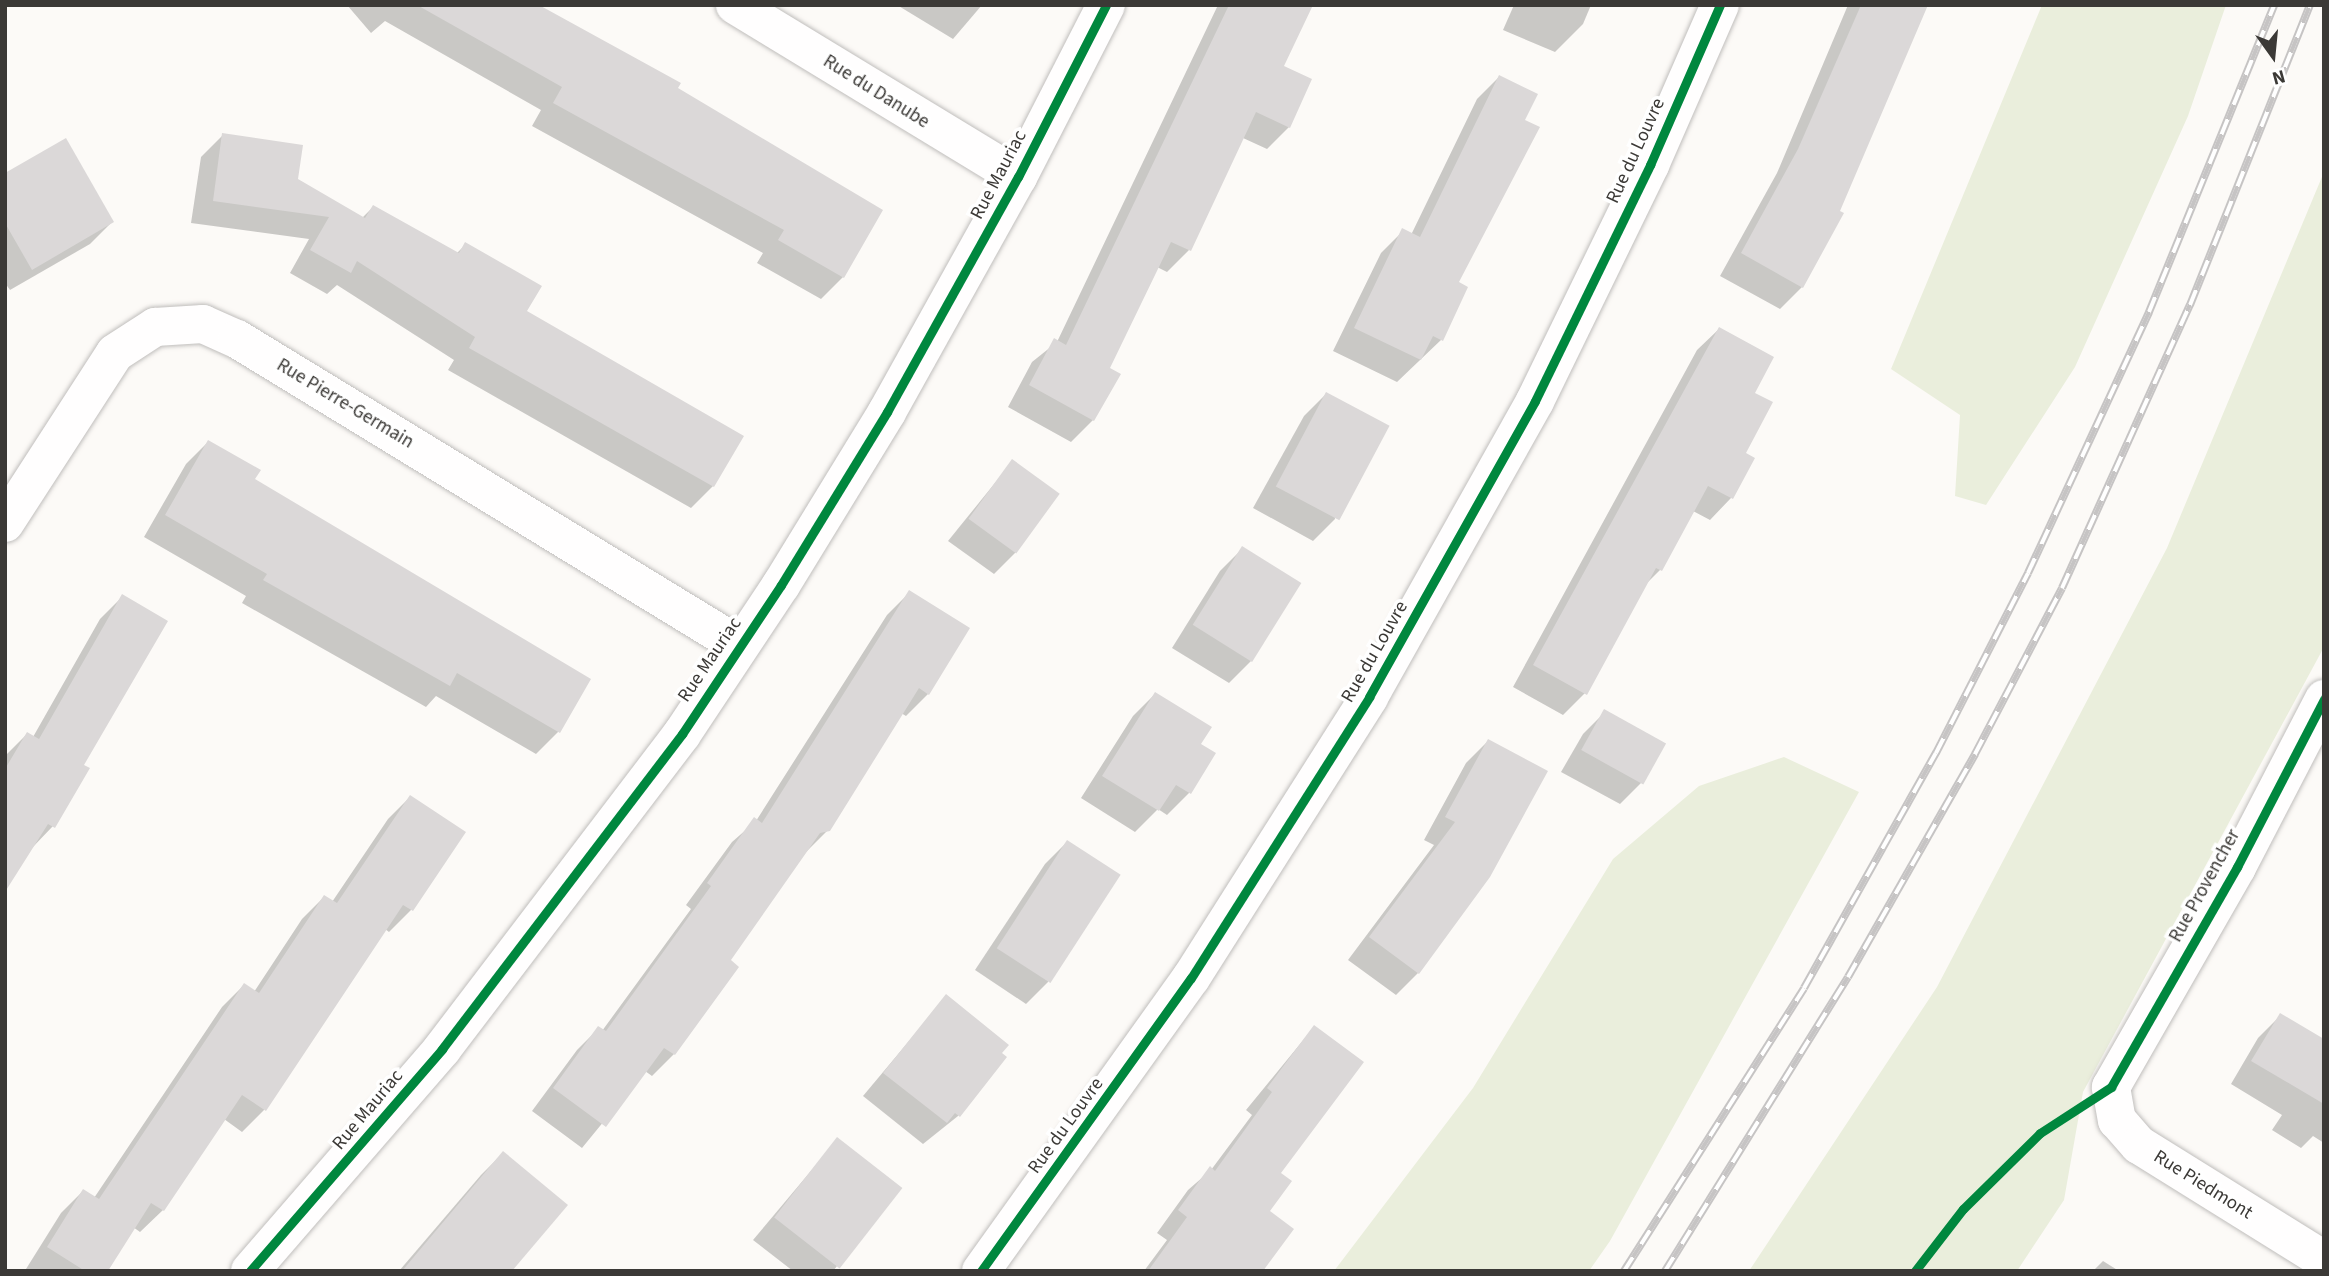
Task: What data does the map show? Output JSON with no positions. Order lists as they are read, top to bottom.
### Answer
{
  "streets": {
    "street": [
      "Rue du Danube",
      "Rue du Louvre",
      "Rue Mauriac",
      "Rue Pierre-Germain",
      "Rue Provencher",
      "Rue Piedmont"
    ]
  },
  "crossings": [
    ["Rue du Danube", "Rue Mauriac"],
    ["Rue Mauriac", "Rue Pierre-Germain"],
    ["Rue Provencher", "Rue Piedmont"]
  ],
  "north": "bottom"
}
